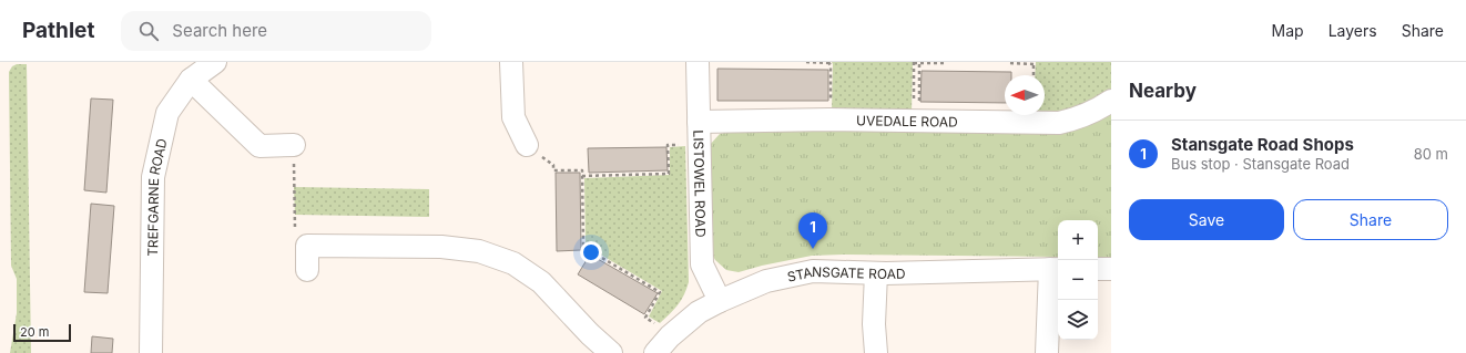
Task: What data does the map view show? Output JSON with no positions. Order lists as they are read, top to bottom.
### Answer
{
  "streets": {
    "street": [
      "UVEDALE ROAD",
      "LISTOWEL ROAD",
      "TREFGARNE ROAD",
      "STANSGATE ROAD"
    ]
  },
  "crossings": [
    ["UVEDALE ROAD", "LISTOWEL ROAD"],
    ["LISTOWEL ROAD", "STANSGATE ROAD"]
  ],
  "scale_bar": "20 m",
  "north": "left",
  "page": {
    "header": "Pathlet",
    "search": "Search here",
    "nav": ["Map", "Layers", "Share"],
    "heading": "Nearby",
    "list": [
      {
        "mark": "1",
        "name": "Stansgate Road Shops",
        "note": "Bus stop · Stansgate Road",
        "value": "80 m"
      }
    ],
    "buttons": ["Save", "Share"],
    "pins": "1",
    "map_buttons": ["+", "−"],
    "scale": "20 m"
  }
}
